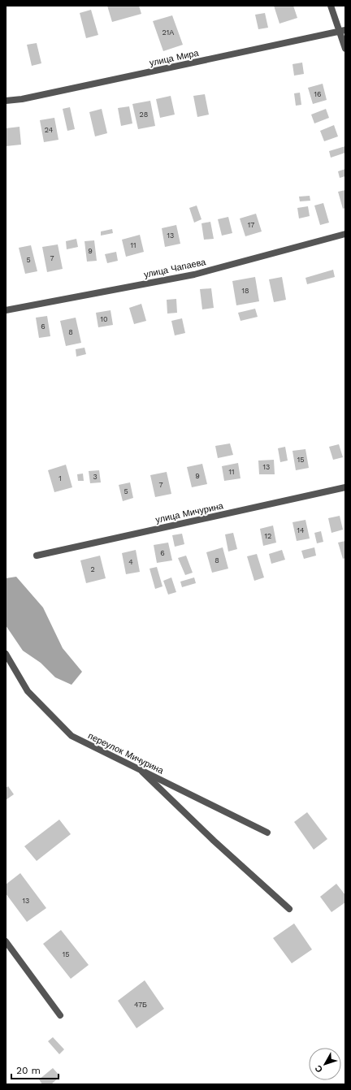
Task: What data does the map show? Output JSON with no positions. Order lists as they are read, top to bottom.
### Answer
{
  "streets": {
    "street": [
      "улица Мира",
      "улица Чапаева",
      "улица Мичурина",
      "переулок Мичурина"
    ]
  },
  "house_numbers": [
    "21А",
    "16",
    "28",
    "24",
    "17",
    "13",
    "11",
    "9",
    "7",
    "5",
    "18",
    "10",
    "6",
    "8",
    "15",
    "13",
    "11",
    "9",
    "3",
    "1",
    "7",
    "5",
    "14",
    "12",
    "6",
    "8",
    "4",
    "2",
    "13",
    "15",
    "47Б"
  ],
  "scale_bar": "20 m",
  "north": "bottom left"
}
